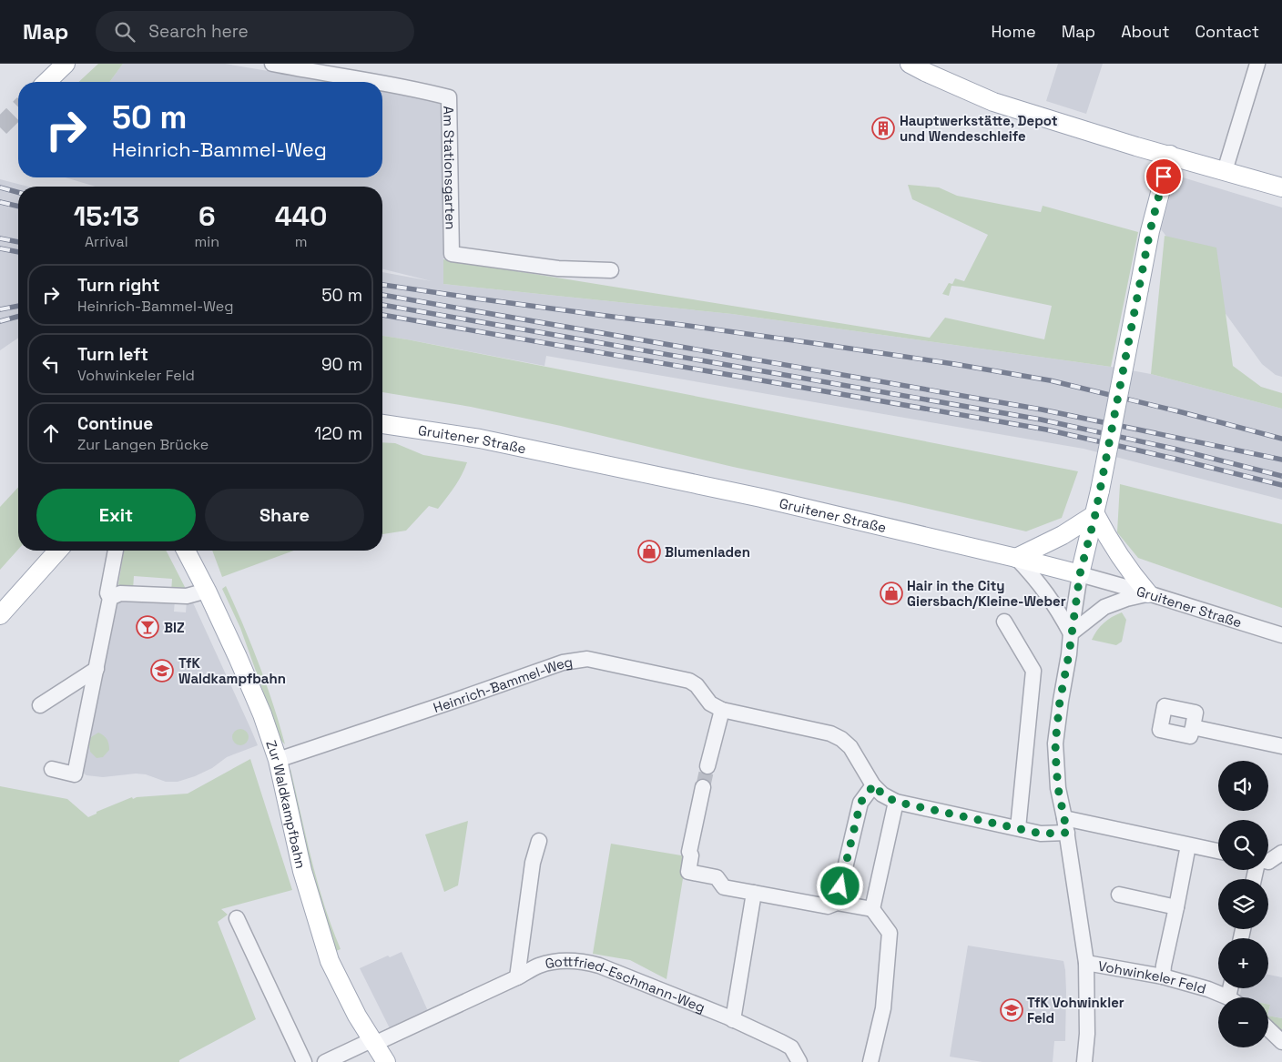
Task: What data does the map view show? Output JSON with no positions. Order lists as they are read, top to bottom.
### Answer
{
  "streets": {
    "main road": ["Gruitener Straße", "Zur Waldkampfbahn"],
    "street": [
      "Am Stationsgarten",
      "Heinrich-Bammel-Weg",
      "Vohwinkeler Feld",
      "Gottfried-Eschmann-Weg"
    ]
  },
  "crossings": [
    ["Gruitener Straße", "Vohwinkeler Feld"],
    ["Heinrich-Bammel-Weg", "Zur Waldkampfbahn"],
    ["Heinrich-Bammel-Weg", "Vohwinkeler Feld"],
    ["Zur Waldkampfbahn", "Gottfried-Eschmann-Weg"]
  ],
  "places": {
    "building": ["Hauptwerkstätte, Depot und Wendeschleife"],
    "shop": ["Blumenladen", "Hair in the City Giersbach/Kleine-Weber"],
    "bar": ["BIZ"],
    "school or university": ["TfK Waldkampfbahn", "TfK Vohwinkler Feld"]
  },
  "page": {
    "header": "Map",
    "search": "Search here",
    "nav": [
      "Home",
      "Map",
      "About",
      "Contact"
    ],
    "turn": ["50 m", "Heinrich-Bammel-Weg"],
    "eta": [
      "15:13",
      "Arrival",
      "6",
      "min",
      "440",
      "m"
    ],
    "list": [
      {
        "name": "Turn right",
        "note": "Heinrich-Bammel-Weg",
        "value": "50 m"
      },
      {
        "name": "Turn left",
        "note": "Vohwinkeler Feld",
        "value": "90 m"
      },
      {
        "name": "Continue",
        "note": "Zur Langen Brücke",
        "value": "120 m"
      }
    ],
    "buttons": ["Exit", "Share"],
    "map_buttons": ["+", "−"]
  }
}
